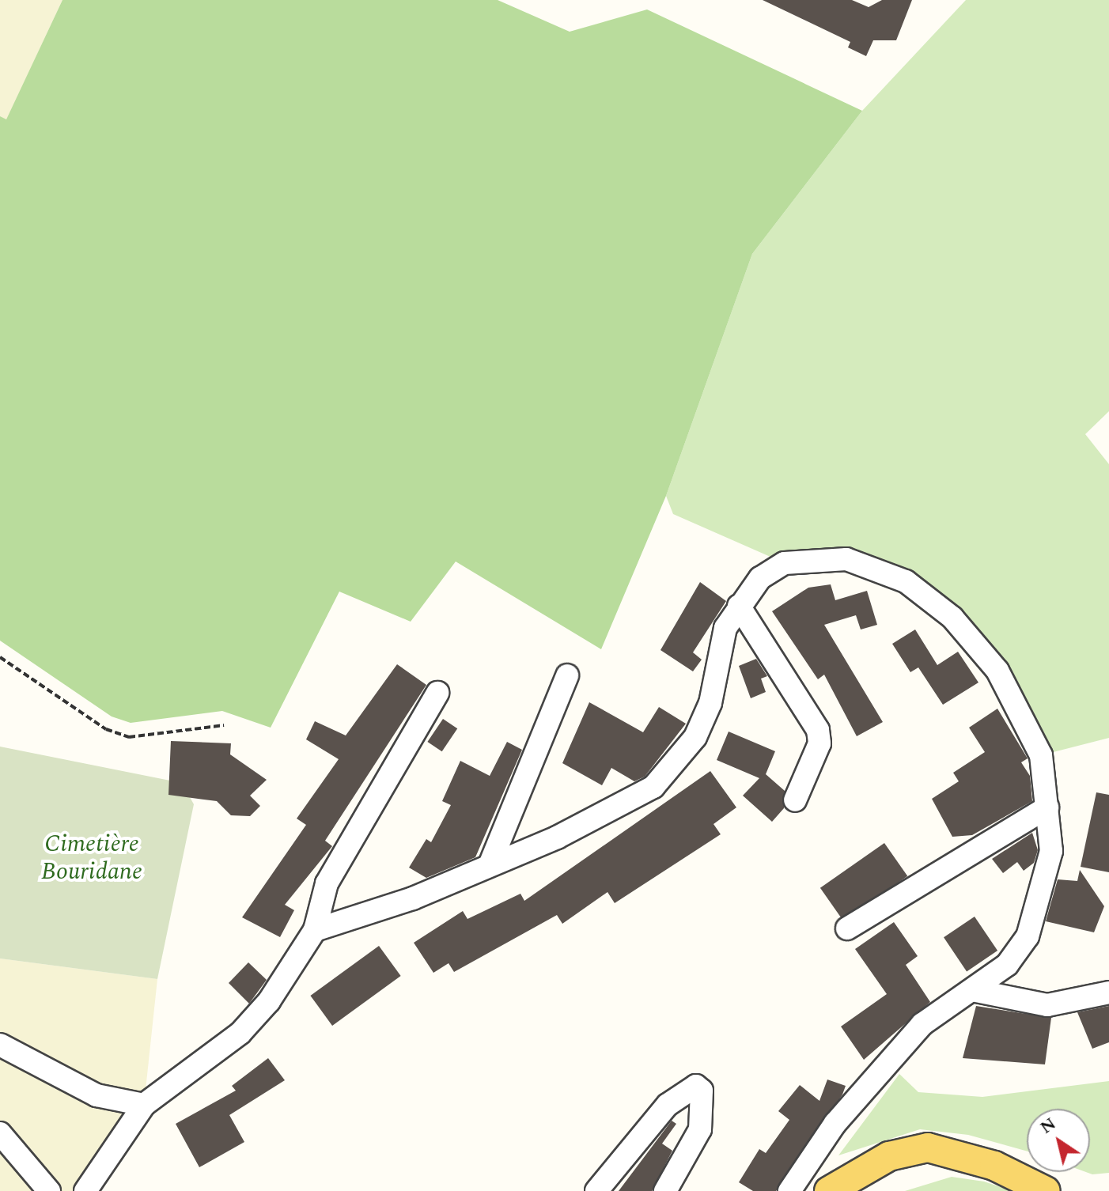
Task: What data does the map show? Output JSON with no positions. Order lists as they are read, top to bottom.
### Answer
{
  "parks": ["Cimetière Bouridane"],
  "north": "top left"
}
